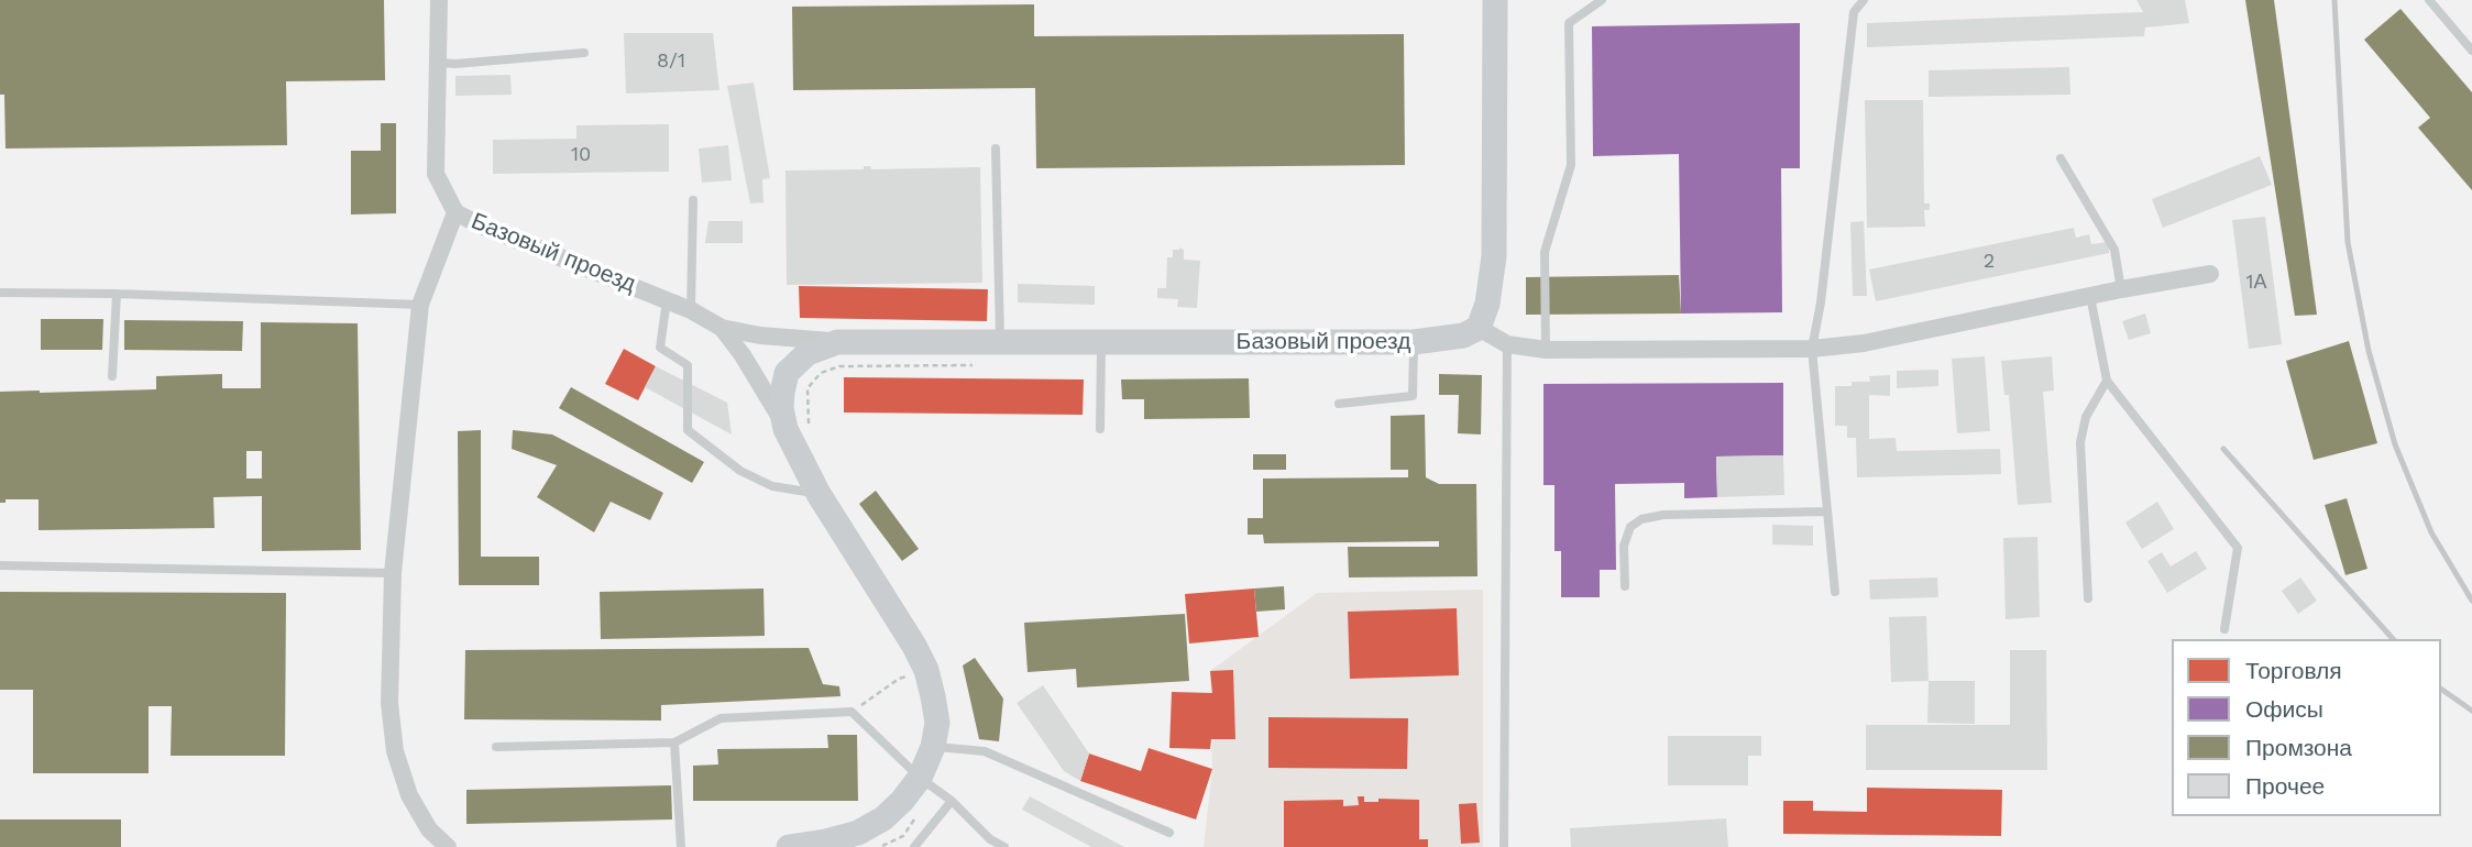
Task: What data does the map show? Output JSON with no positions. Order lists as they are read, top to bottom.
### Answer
{
  "streets": {
    "street": ["Базовый проезд"]
  },
  "house_numbers": [
    "8/1",
    "10",
    "2",
    "1А"
  ],
  "legend": [
    "Торговля",
    "Офисы",
    "Промзона",
    "Прочее"
  ]
}
